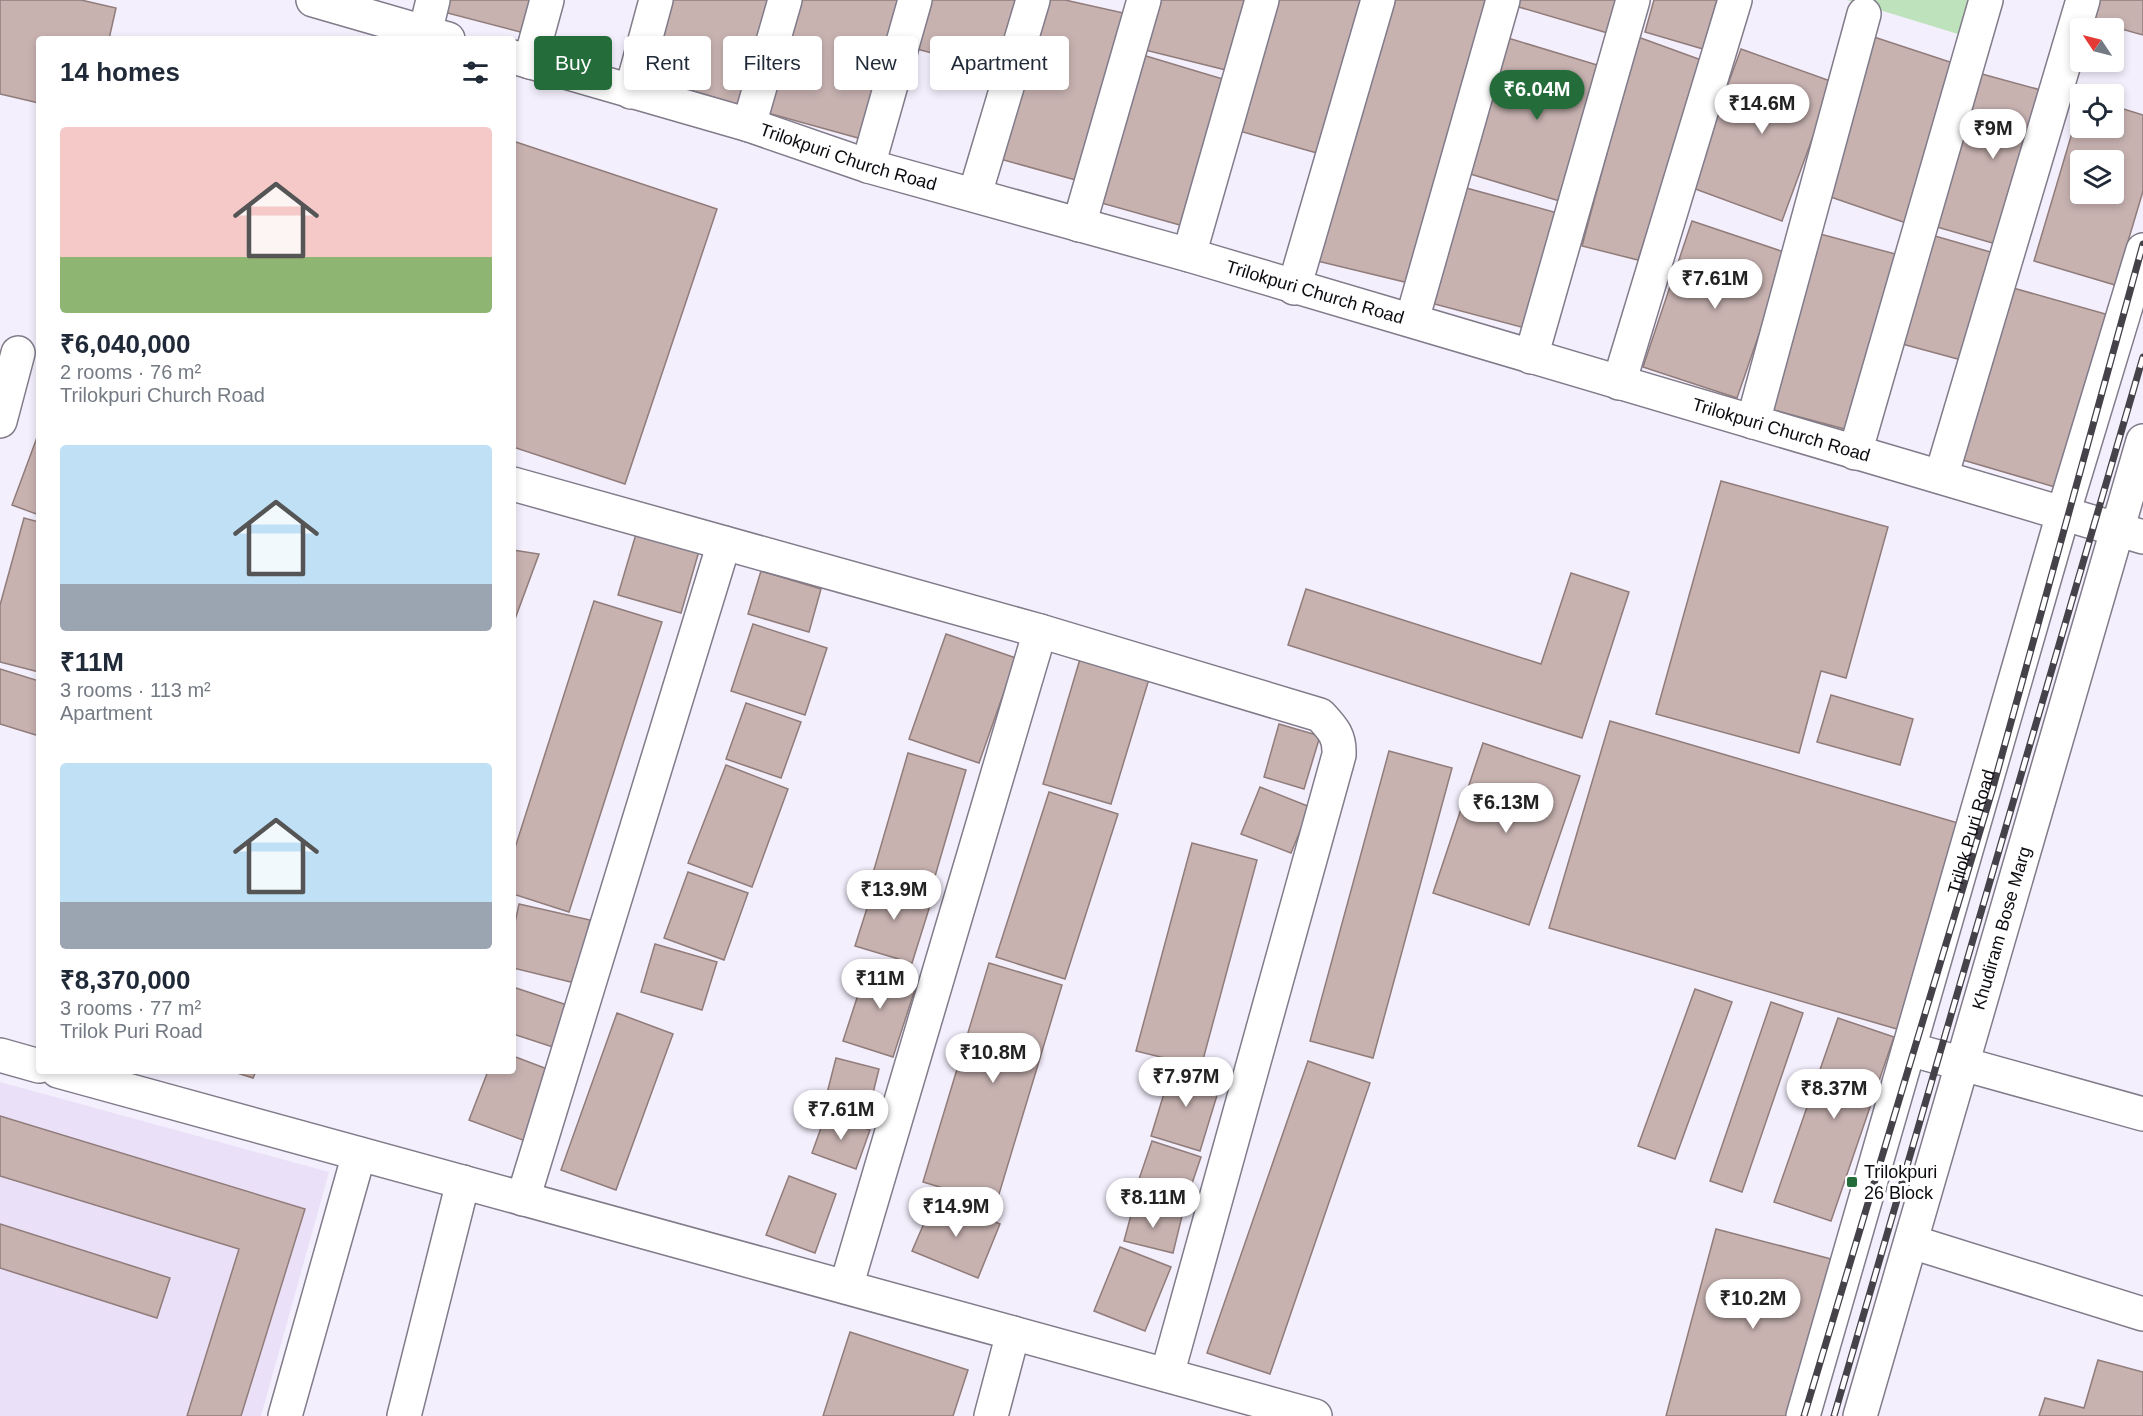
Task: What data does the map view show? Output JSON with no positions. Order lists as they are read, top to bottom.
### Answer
{
  "streets": {
    "street": ["Trilokpuri Church Road", "Trilok Puri Road", "Khudiram Bose Marg"]
  },
  "crossings": [
    ["Trilokpuri Church Road", "Trilok Puri Road"],
    ["Trilokpuri Church Road", "Khudiram Bose Marg"]
  ],
  "places": {
    "transit": ["Trilokpuri 26 Block"]
  },
  "north": "top left",
  "page": {
    "chip": [
      "Buy",
      "Rent",
      "Filters",
      "New",
      "Apartment"
    ],
    "heading": "14 homes",
    "price": [
      "₹6.04M",
      "₹14.6M",
      "₹9M",
      "₹7.61M",
      "₹6.13M",
      "₹13.9M",
      "₹11M",
      "₹10.8M",
      "₹7.97M",
      "₹8.37M",
      "₹7.61M",
      "₹8.11M",
      "₹14.9M",
      "₹10.2M"
    ],
    "list": [
      {
        "name": "₹6,040,000",
        "note": "2 rooms · 76 m² · Trilokpuri Church Road"
      },
      {
        "name": "₹11M",
        "note": "3 rooms · 113 m² · Apartment"
      },
      {
        "name": "₹8,370,000",
        "note": "3 rooms · 77 m² · Trilok Puri Road"
      }
    ]
  }
}
